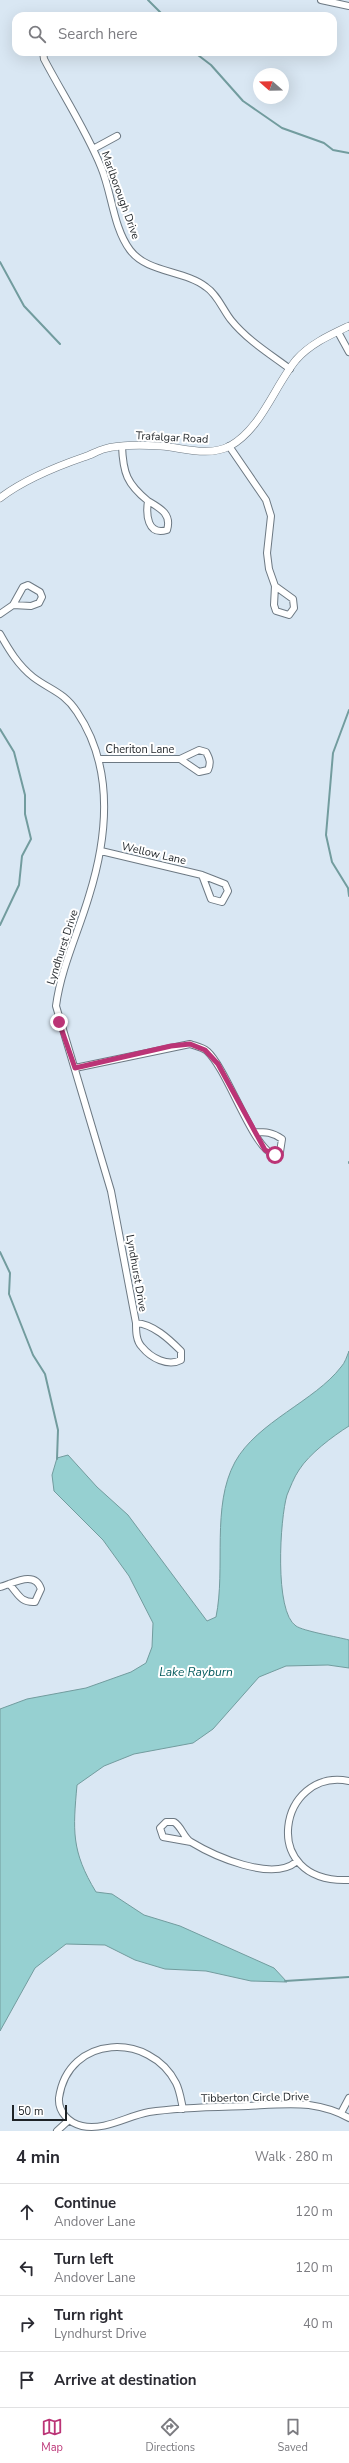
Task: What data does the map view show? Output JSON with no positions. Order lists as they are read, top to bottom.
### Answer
{
  "streets": {
    "street": [
      "Marlborough Drive",
      "Trafalgar Road",
      "Cheriton Lane",
      "Wellow Lane",
      "Lyndhurst Drive",
      "Tibberton Circle Drive"
    ]
  },
  "crossings": [
    ["Marlborough Drive", "Trafalgar Road"],
    ["Cheriton Lane", "Lyndhurst Drive"],
    ["Wellow Lane", "Lyndhurst Drive"]
  ],
  "water": ["Lake Rayburn"],
  "scale_bar": "50 m",
  "north": "left",
  "page": {
    "search": "Search here",
    "scale": "50 m",
    "heading": ["4 min", "Walk · 280 m"],
    "list": [
      ["Continue", "Andover Lane", "120 m"],
      ["Turn left", "Andover Lane", "120 m"],
      ["Turn right", "Lyndhurst Drive", "40 m"],
      "Arrive at destination"
    ],
    "nav": ["Map", "Directions", "Saved"]
  }
}
